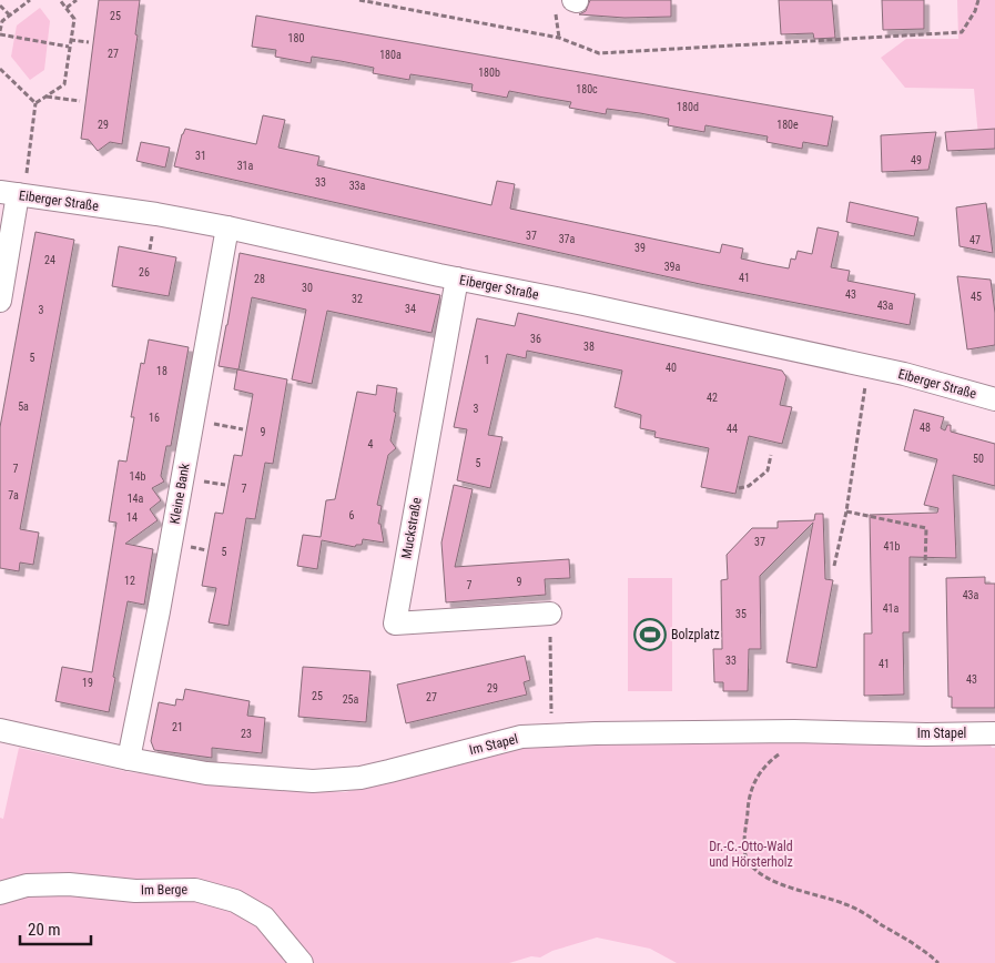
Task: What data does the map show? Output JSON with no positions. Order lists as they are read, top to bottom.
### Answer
{
  "streets": {
    "street": [
      "Eiberger Straße",
      "Kleine Bank",
      "Muckstraße",
      "Im Stapel",
      "Im Berge"
    ]
  },
  "crossings": [
    ["Eiberger Straße", "Kleine Bank"],
    ["Eiberger Straße", "Muckstraße"],
    ["Kleine Bank", "Im Stapel"]
  ],
  "parks": ["Dr.-C.-Otto-Wald und Hörsterholz"],
  "places": {
    "sports": ["Bolzplatz"]
  },
  "house_numbers": [
    "25",
    "180",
    "27",
    "180a",
    "180b",
    "180c",
    "180d",
    "29",
    "180e",
    "31",
    "49",
    "31a",
    "33",
    "33a",
    "37",
    "37a",
    "47",
    "39",
    "24",
    "39a",
    "26",
    "41",
    "28",
    "30",
    "43",
    "45",
    "32",
    "43a",
    "34",
    "3",
    "36",
    "38",
    "5",
    "1",
    "40",
    "18",
    "42",
    "5a",
    "3",
    "16",
    "48",
    "44",
    "9",
    "4",
    "50",
    "5",
    "7",
    "14b",
    "7",
    "7a",
    "14a",
    "6",
    "14",
    "37",
    "41b",
    "5",
    "12",
    "9",
    "7",
    "43a",
    "41a",
    "35",
    "33",
    "41",
    "43",
    "19",
    "29",
    "25",
    "27",
    "25a",
    "21",
    "23"
  ],
  "scale_bar": "20 m"
}
